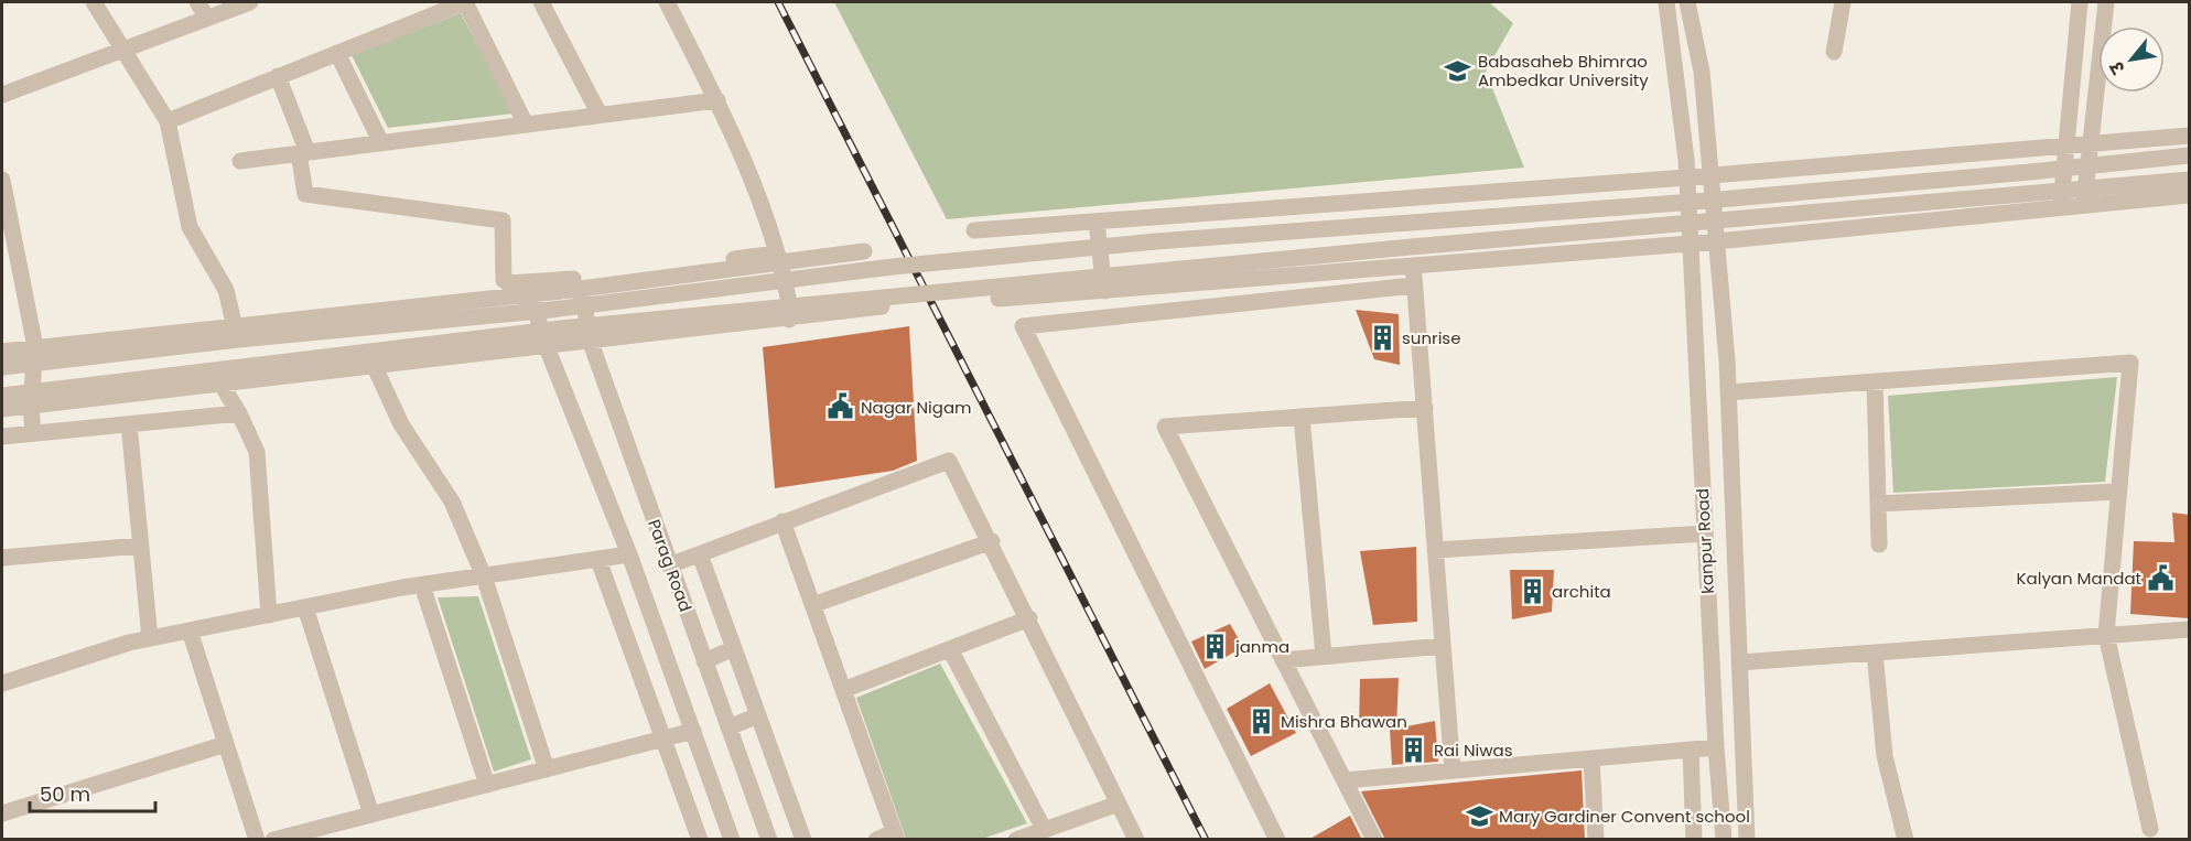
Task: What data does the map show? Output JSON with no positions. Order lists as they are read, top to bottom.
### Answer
{
  "streets": {
    "street": ["kanpur Road", "Parag Road"]
  },
  "places": {
    "school or university": ["Babasaheb Bhimrao Ambedkar University", "Mary Gardiner Convent school"],
    "building": [
      "sunrise",
      "archita",
      "janma",
      "Mishra Bhawan",
      "Rai Niwas"
    ],
    "public building": ["Nagar Nigam", "Kalyan Mandat"]
  },
  "scale_bar": "50 m",
  "north": "bottom left"
}
